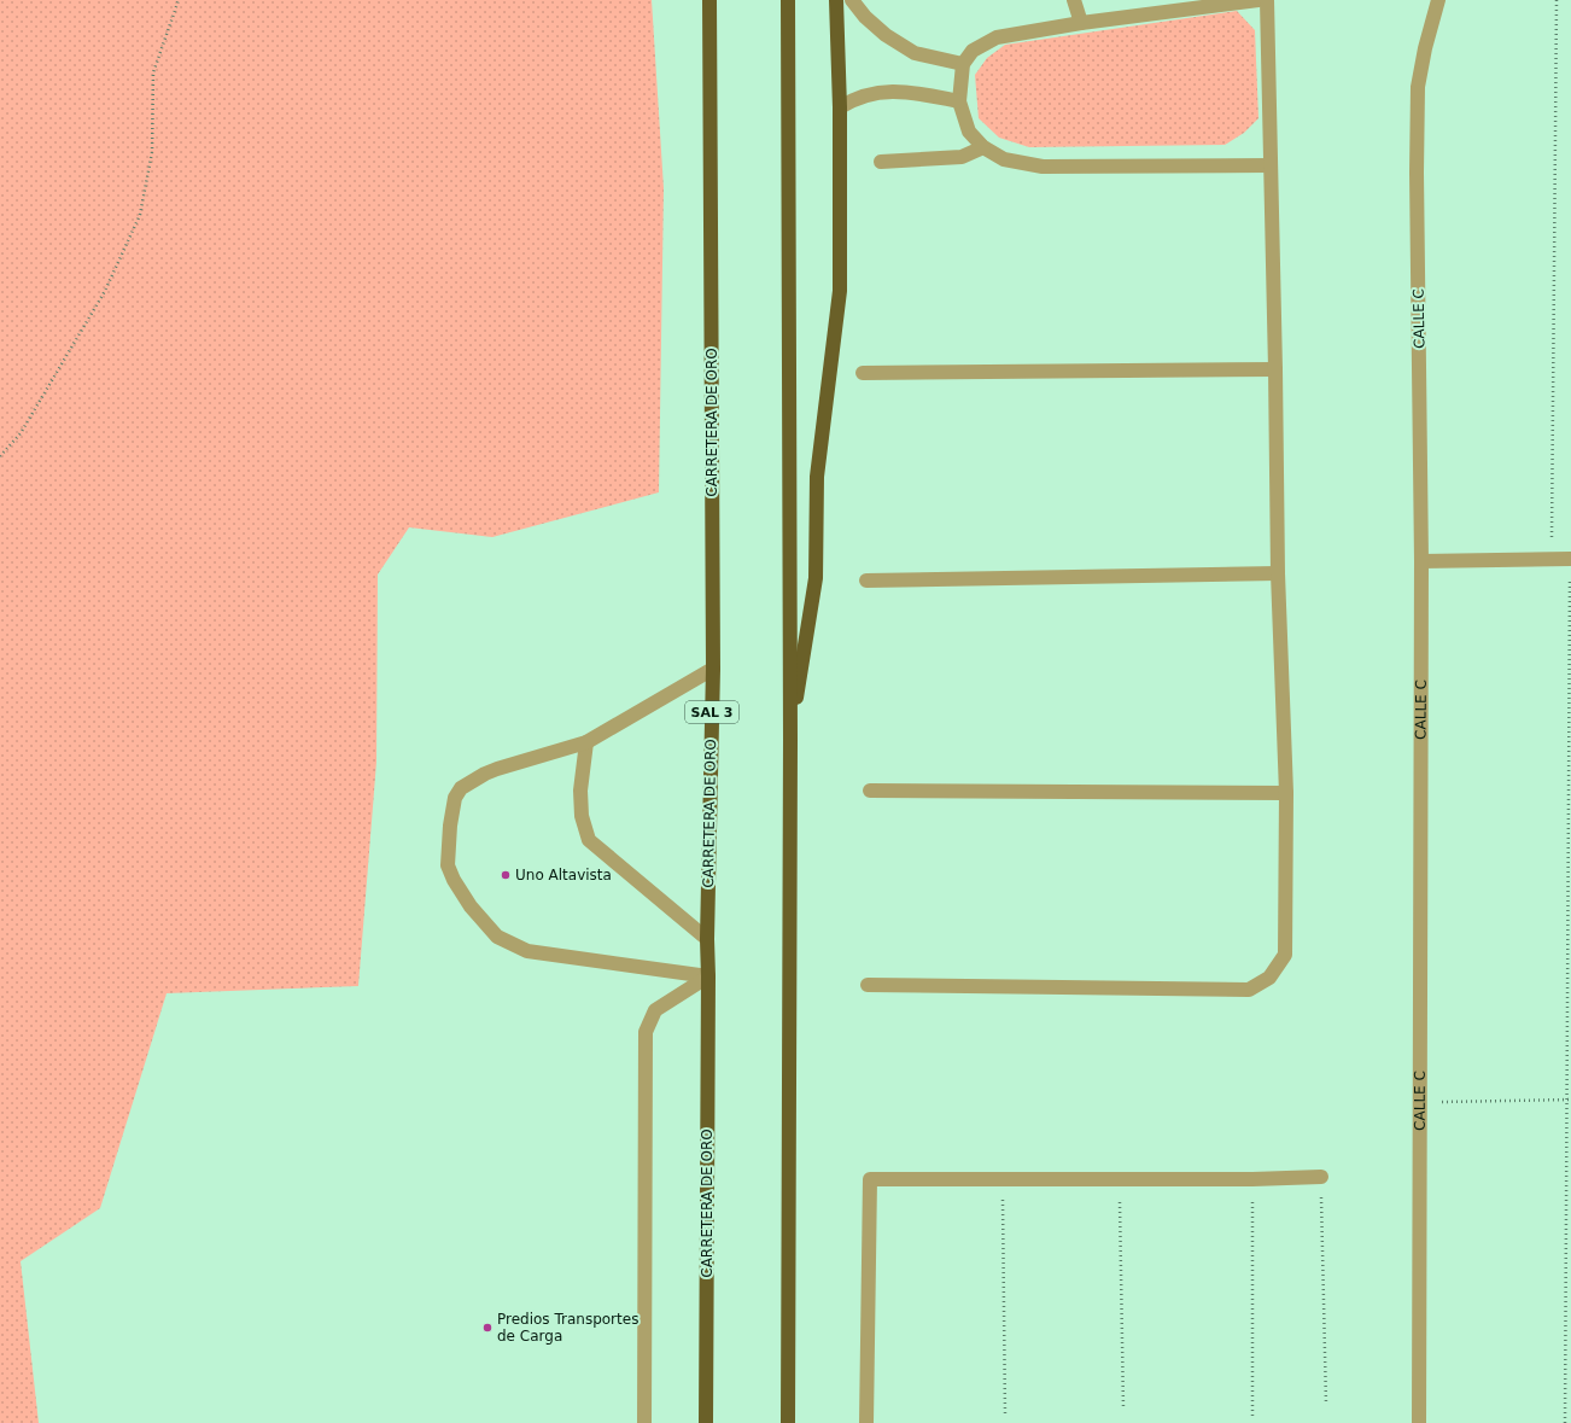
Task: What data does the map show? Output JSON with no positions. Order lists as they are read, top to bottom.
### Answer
{
  "streets": {
    "highway": ["CARRETERA DE ORO", "SAL 3"],
    "street": ["CALLE C"]
  },
  "places": ["Uno Altavista", "Predios Transportes de Carga"]
}
